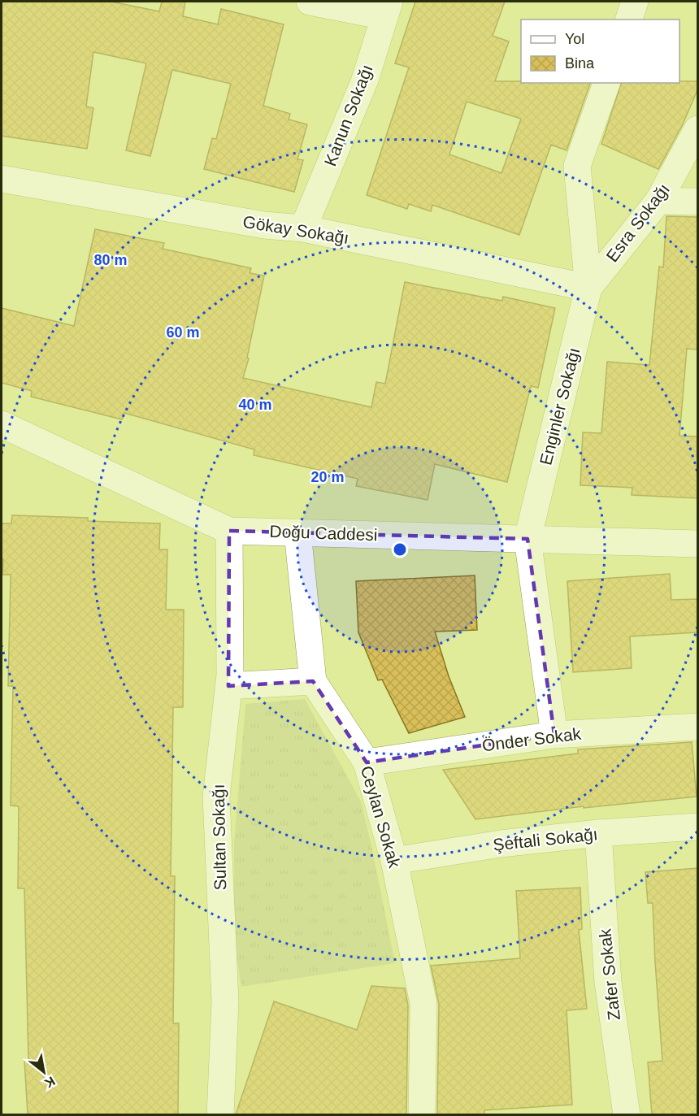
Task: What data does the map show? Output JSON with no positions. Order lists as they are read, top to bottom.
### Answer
{
  "streets": {
    "street": [
      "Kanun Sokağı",
      "Esra Sokağı",
      "Gökay Sokağı",
      "Enginler Sokağı",
      "Doğu Caddesi",
      "Önder Sokak",
      "Ceylan Sokak",
      "Sultan Sokağı",
      "Şeftali Sokağı",
      "Zafer Sokak"
    ]
  },
  "crossings": [
    ["Kanun Sokağı", "Gökay Sokağı"],
    ["Esra Sokağı", "Gökay Sokağı"],
    ["Esra Sokağı", "Enginler Sokağı"],
    ["Gökay Sokağı", "Enginler Sokağı"],
    ["Enginler Sokağı", "Doğu Caddesi"],
    ["Enginler Sokağı", "Önder Sokak"],
    ["Doğu Caddesi", "Ceylan Sokak"],
    ["Doğu Caddesi", "Sultan Sokağı"],
    ["Önder Sokak", "Ceylan Sokak"],
    ["Ceylan Sokak", "Şeftali Sokağı"],
    ["Şeftali Sokağı", "Zafer Sokak"]
  ],
  "legend": ["Yol", "Bina"],
  "north": "bottom right",
  "rings": [
    "80 m",
    "60 m",
    "40 m",
    "20 m"
  ]
}
